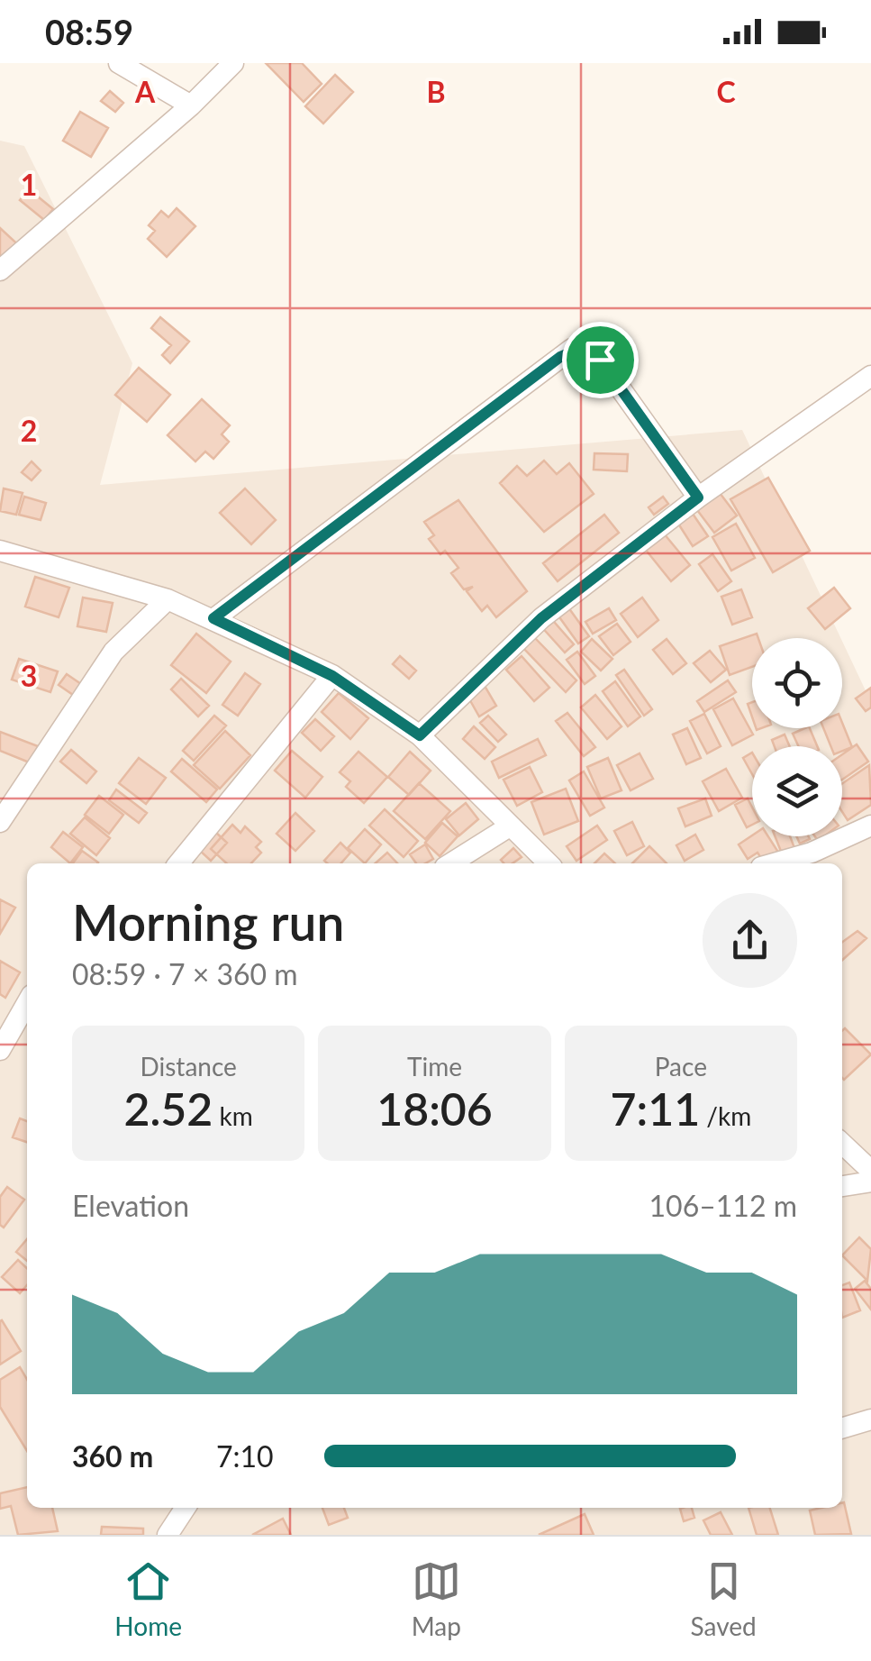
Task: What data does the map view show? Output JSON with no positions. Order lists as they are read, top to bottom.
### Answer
{
  "page": {
    "status": "08:59",
    "heading": ["Morning run", "08:59 · 7 × 360 m"],
    "stats": [
      ["Distance", "2.52 km"],
      ["Time", "18:06"],
      ["Pace", "7:11 /km"]
    ],
    "chart": ["Elevation", "106–112 m"],
    "list": [
      {
        "name": "360 m",
        "note": "7:10"
      }
    ],
    "tabs": ["Home", "Map", "Saved"]
  },
  "grid": {
    "columns": ["A", "B", "C"],
    "rows": ["1", "2", "3"]
  }
}
